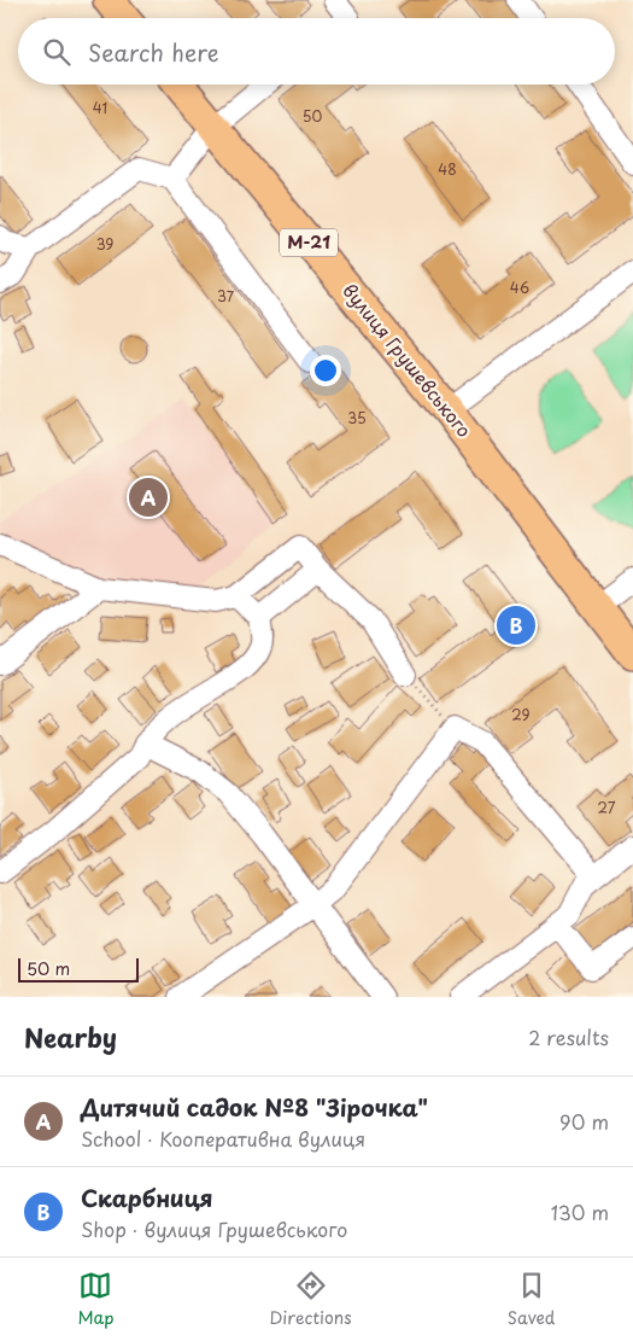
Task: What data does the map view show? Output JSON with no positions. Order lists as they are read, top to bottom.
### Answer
{
  "streets": {
    "highway": ["М-21", "вулиця Грушевського"]
  },
  "house_numbers": [
    "41",
    "50",
    "48",
    "39",
    "46",
    "37",
    "35",
    "29",
    "27"
  ],
  "scale_bar": "50 m",
  "page": {
    "search": "Search here",
    "pins": ["A", "B"],
    "scale": "50 m",
    "heading": ["Nearby", "2 results"],
    "list": [
      {
        "mark": "A",
        "name": "Дитячий садок №8 \"Зірочка\"",
        "note": "School · Кооперативна вулиця",
        "value": "90 m"
      },
      {
        "mark": "B",
        "name": "Скарбниця",
        "note": "Shop · вулиця Грушевського",
        "value": "130 m"
      }
    ],
    "nav": ["Map", "Directions", "Saved"]
  }
}
